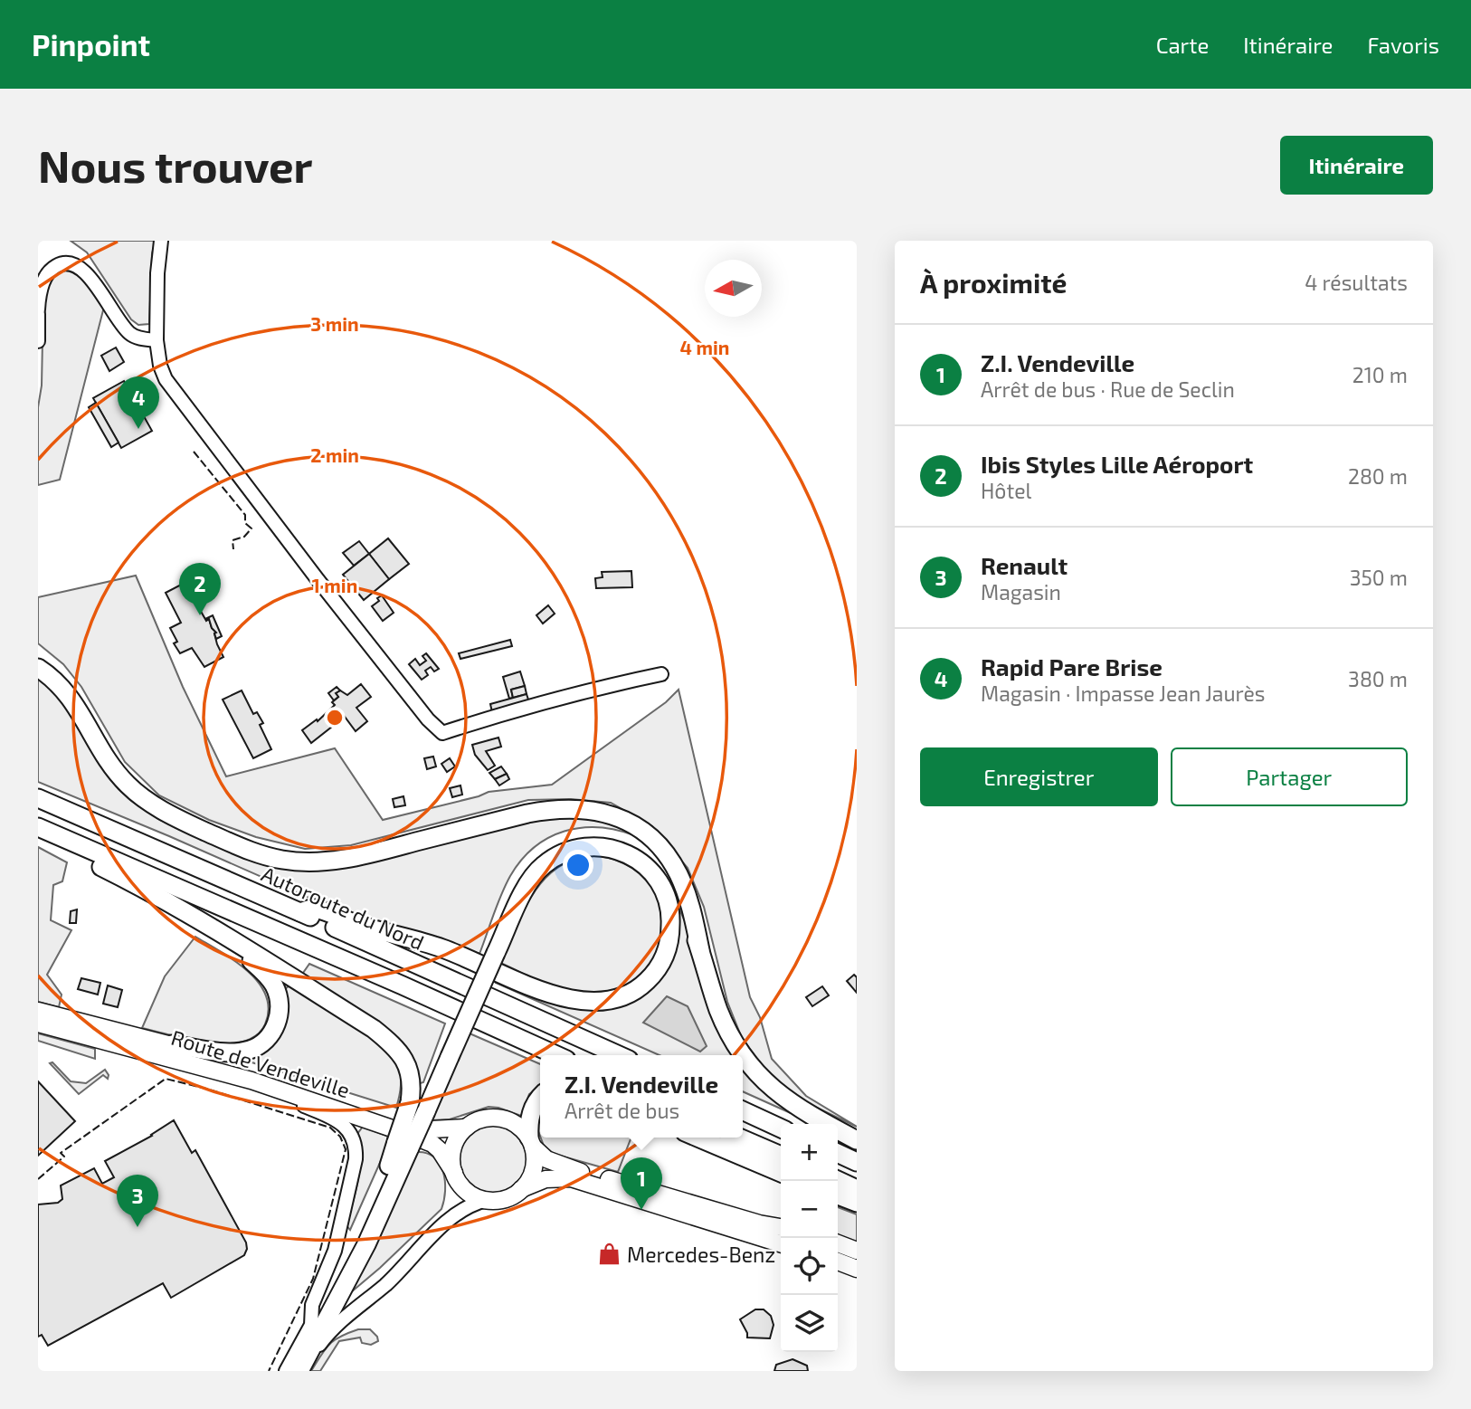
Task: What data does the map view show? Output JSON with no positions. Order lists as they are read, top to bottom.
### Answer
{
  "streets": {
    "highway": ["Autoroute du Nord"],
    "main road": ["Route de Vendeville"]
  },
  "places": {
    "shop": ["Mercedes-Benz"]
  },
  "north": "left",
  "page": {
    "header": "Pinpoint",
    "nav": ["Carte", "Itinéraire", "Favoris"],
    "buttons": [
      "Itinéraire",
      ["Enregistrer", "Partager"]
    ],
    "title": "Nous trouver",
    "heading": ["À proximité", "4 résultats"],
    "list": [
      {
        "mark": "1",
        "name": "Z.I. Vendeville",
        "note": "Arrêt de bus · Rue de Seclin",
        "value": "210 m"
      },
      {
        "mark": "2",
        "name": "Ibis Styles Lille Aéroport",
        "note": "Hôtel",
        "value": "280 m"
      },
      {
        "mark": "3",
        "name": "Renault",
        "note": "Magasin",
        "value": "350 m"
      },
      {
        "mark": "4",
        "name": "Rapid Pare Brise",
        "note": "Magasin · Impasse Jean Jaurès",
        "value": "380 m"
      }
    ],
    "pins": [
      "4",
      "2",
      "1",
      "3"
    ],
    "popup": ["Z.I. Vendeville", "Arrêt de bus"],
    "map_buttons": ["+", "−"]
  },
  "rings": [
    "3 min",
    "4 min",
    "2 min",
    "1 min"
  ]
}
